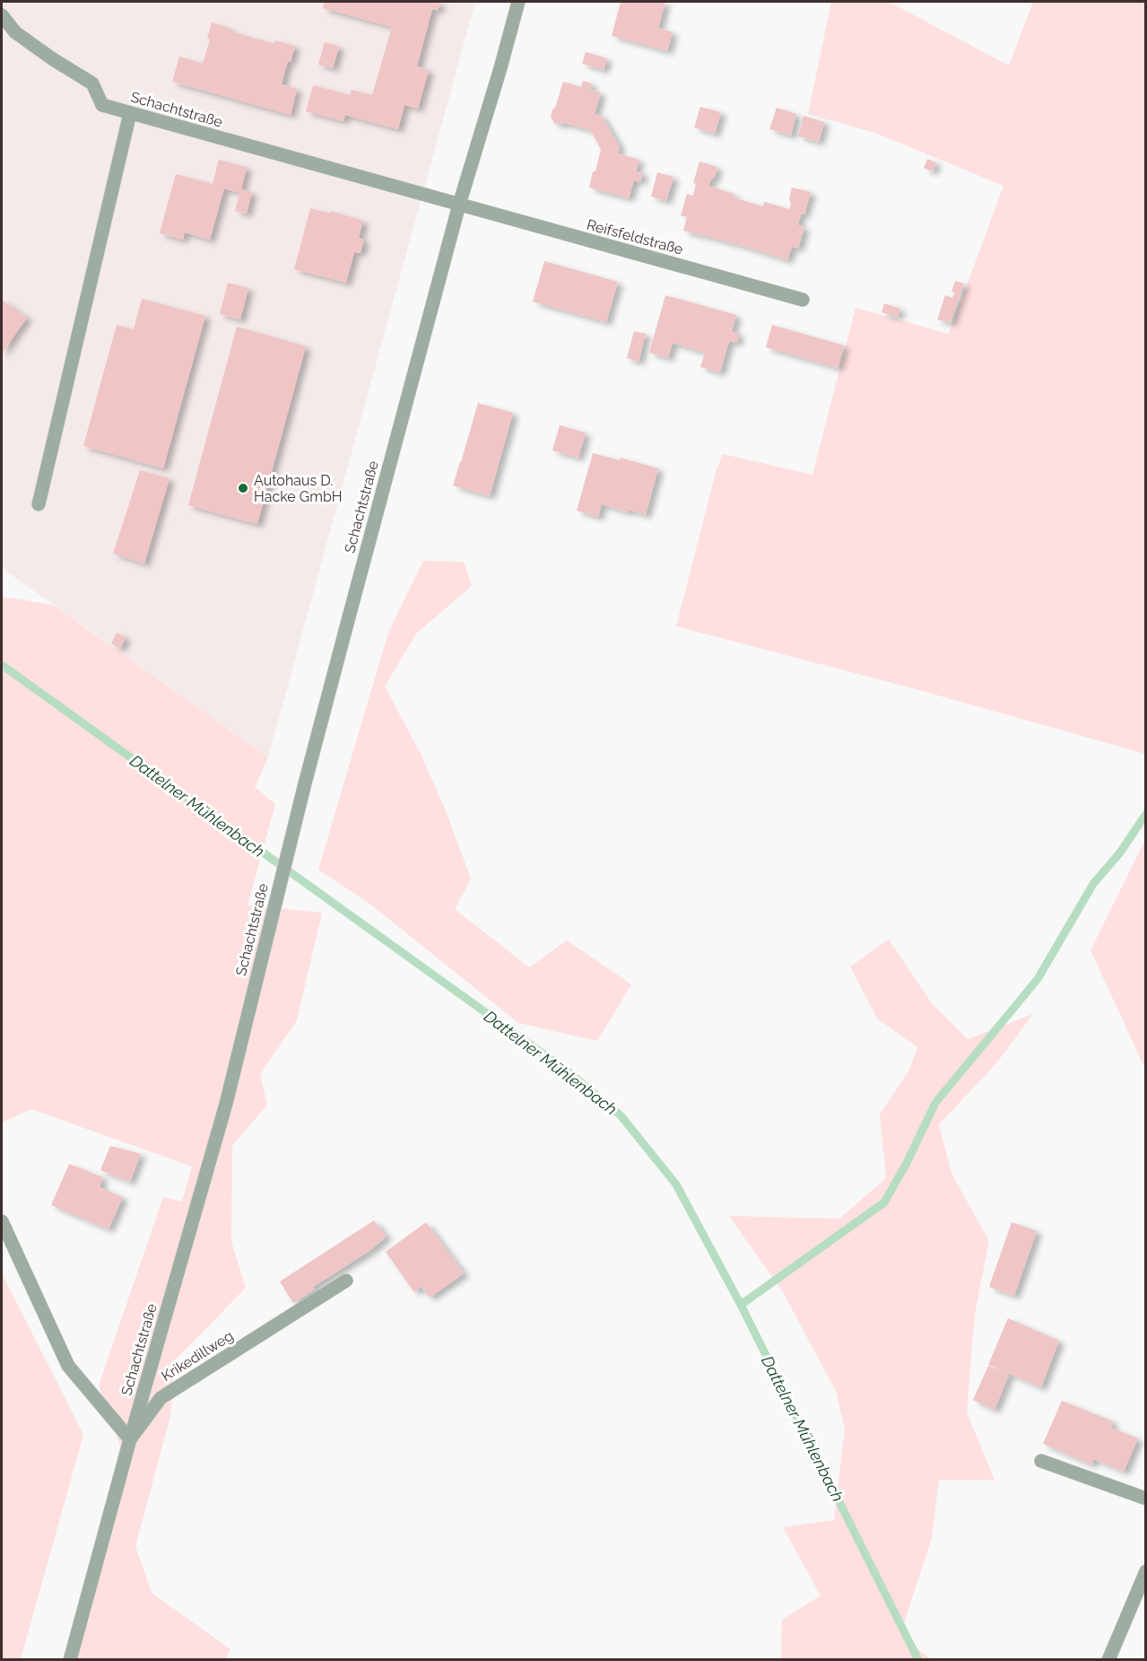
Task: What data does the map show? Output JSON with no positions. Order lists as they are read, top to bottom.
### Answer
{
  "streets": {
    "street": ["Schachtstraße", "Reifsfeldstraße", "Krikedillweg"]
  },
  "crossings": [
    ["Schachtstraße", "Reifsfeldstraße"],
    ["Schachtstraße", "Krikedillweg"]
  ],
  "water": ["Dattelner Mühlenbach"],
  "places": ["Autohaus D. Hacke GmbH"]
}
